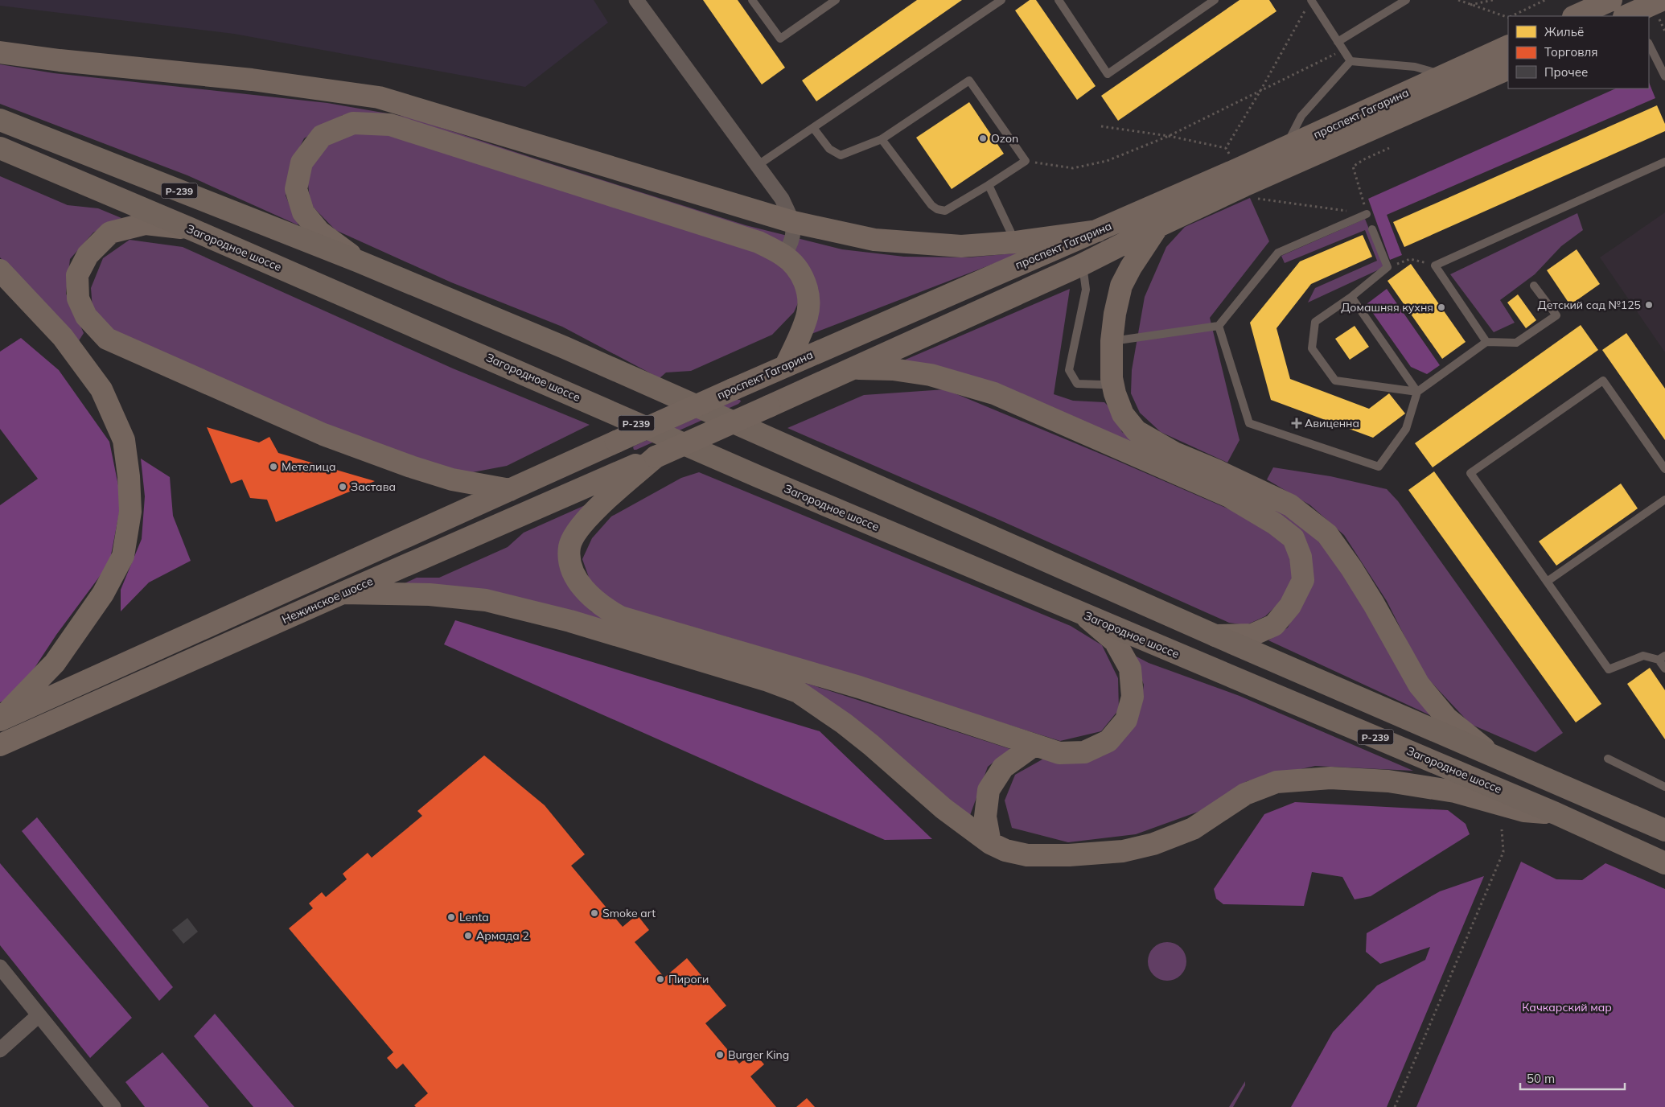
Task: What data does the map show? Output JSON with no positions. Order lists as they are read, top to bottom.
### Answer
{
  "streets": {
    "highway": ["Р-239", "Загородное шоссе"],
    "main road": ["проспект Гагарина", "Нежинское шоссе"]
  },
  "crossings": [
    ["проспект Гагарина", "Нежинское шоссе"]
  ],
  "parks": ["Качкарский мар"],
  "places": {
    "other": [
      "Ozon",
      "Детский сад №125",
      "Домашняя кухня",
      "Метелица",
      "Застава",
      "Smoke art",
      "Lenta",
      "Армада 2",
      "Пироги",
      "Burger King"
    ],
    "health": ["Авиценна"]
  },
  "legend": ["Жильё", "Торговля", "Прочее"],
  "scale_bar": "50 m"
}
